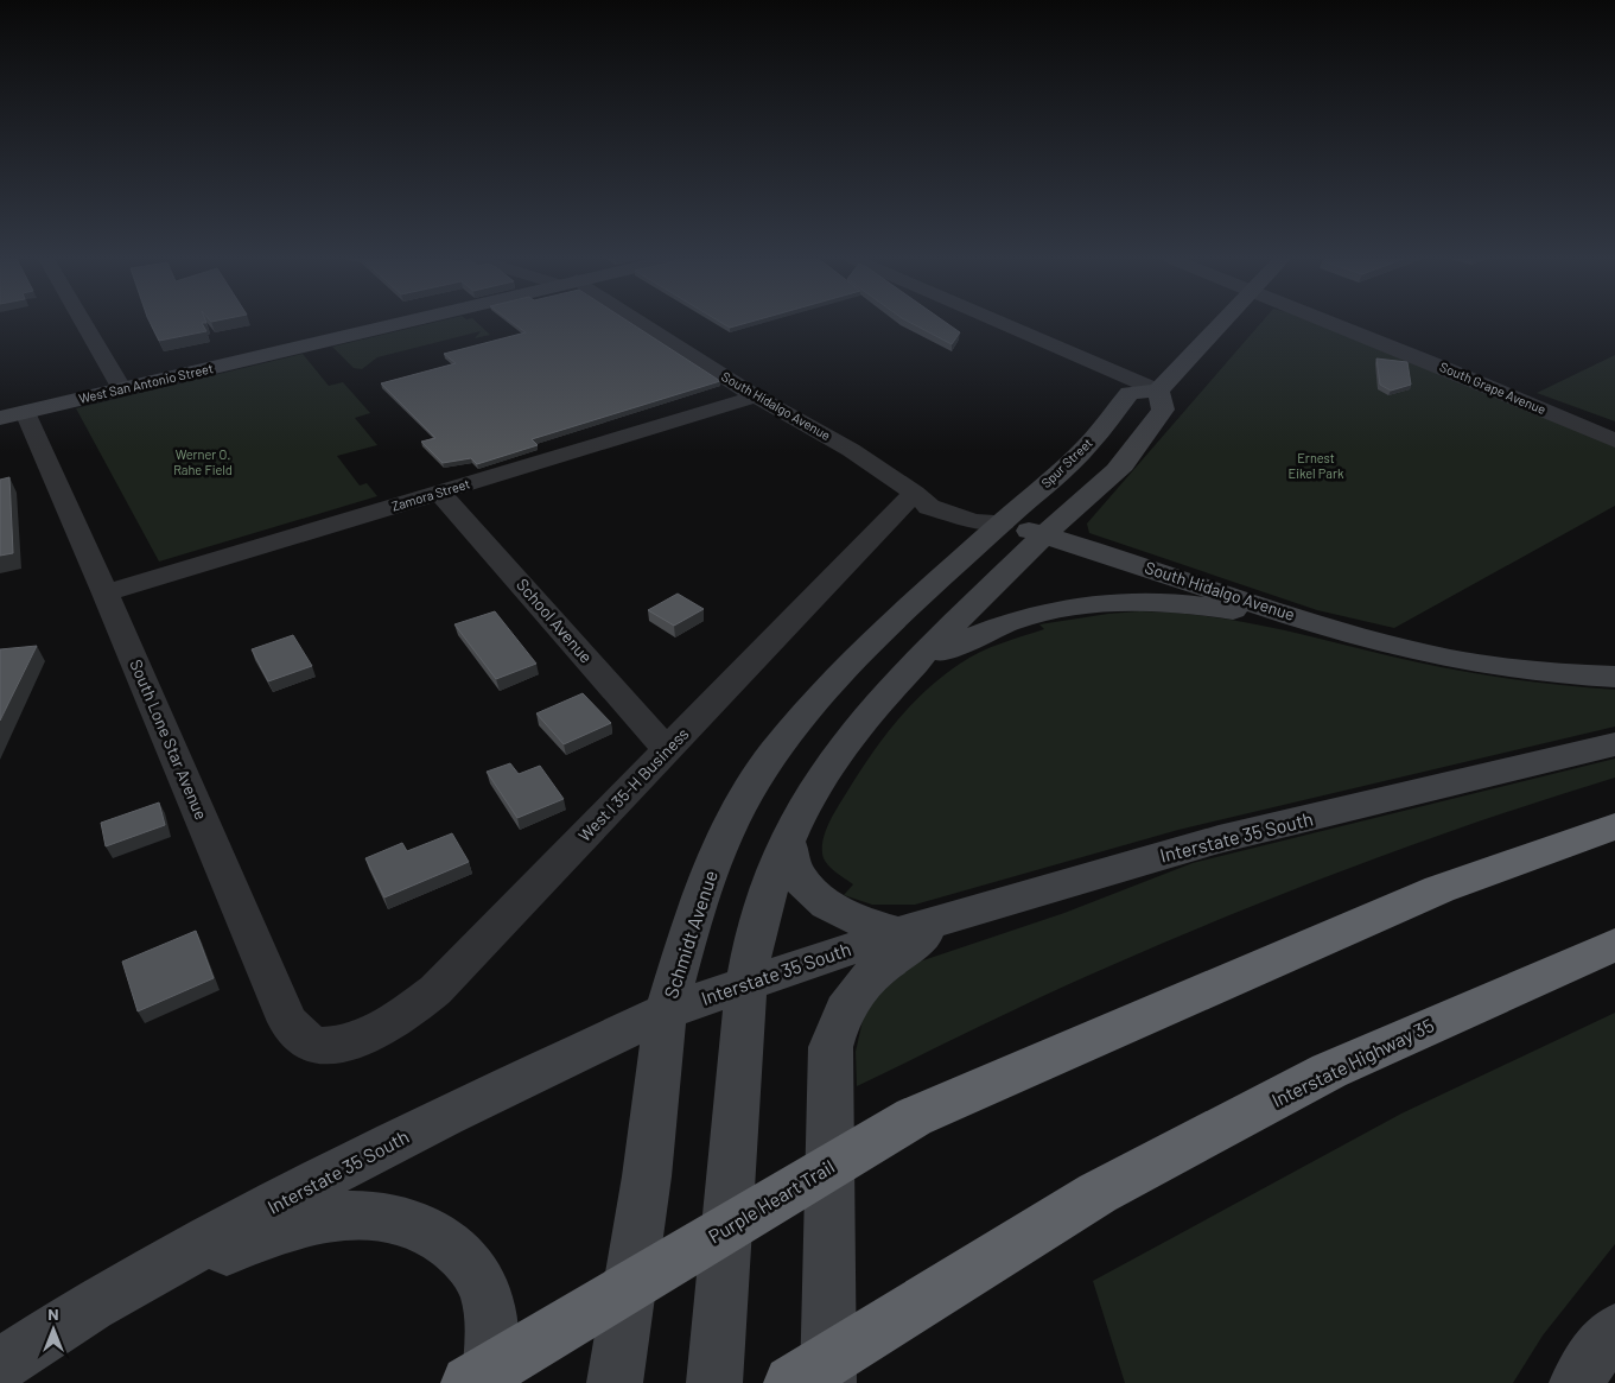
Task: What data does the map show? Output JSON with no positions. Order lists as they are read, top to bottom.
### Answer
{
  "streets": {
    "highway": ["Interstate Highway 35", "Purple Heart Trail"],
    "main road": [
      "West San Antonio Street",
      "South Hidalgo Avenue",
      "Spur Street",
      "Interstate 35 South",
      "Schmidt Avenue"
    ],
    "street": [
      "South Grape Avenue",
      "Zamora Street",
      "School Avenue",
      "South Lone Star Avenue",
      "West I 35-H Business"
    ]
  },
  "crossings": [
    ["West San Antonio Street", "South Lone Star Avenue"],
    ["South Hidalgo Avenue", "Spur Street"],
    ["South Hidalgo Avenue", "Zamora Street"],
    ["South Hidalgo Avenue", "West I 35-H Business"],
    ["South Hidalgo Avenue", "Schmidt Avenue"],
    ["Spur Street", "Schmidt Avenue"],
    ["Zamora Street", "School Avenue"],
    ["Zamora Street", "South Lone Star Avenue"],
    ["School Avenue", "West I 35-H Business"],
    ["South Lone Star Avenue", "West I 35-H Business"],
    ["Interstate 35 South", "Schmidt Avenue"]
  ],
  "parks": ["Werner O. Rahe Field", "Ernest Eikel Park"],
  "north": "top"
}
